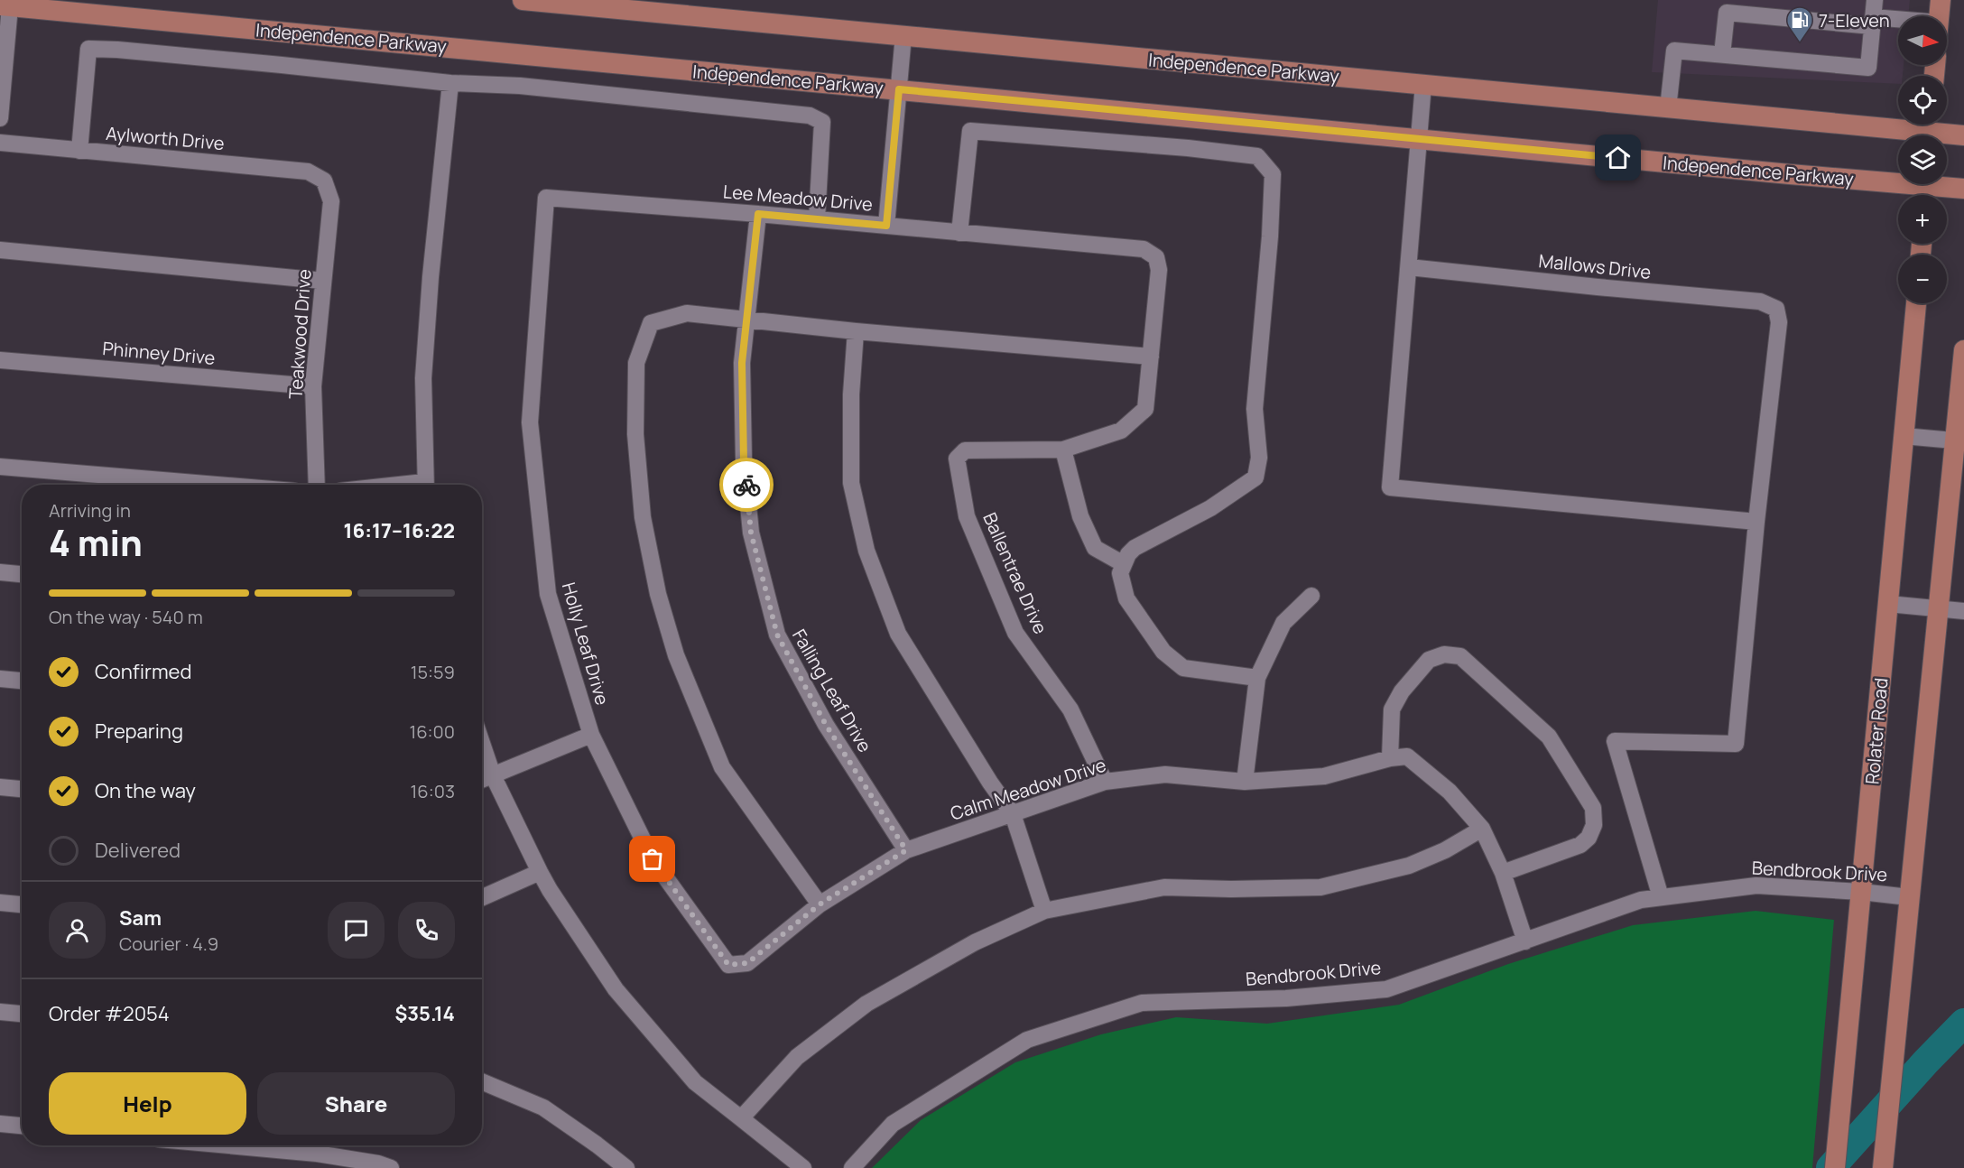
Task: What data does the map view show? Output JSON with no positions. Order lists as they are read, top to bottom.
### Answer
{
  "streets": {
    "main road": ["Independence Parkway", "Rolater Road"],
    "street": [
      "Aylworth Drive",
      "Lee Meadow Drive",
      "Mallows Drive",
      "Teakwood Drive",
      "Phinney Drive",
      "Ballentrae Drive",
      "Holly Leaf Drive",
      "Falling Leaf Drive",
      "Calm Meadow Drive",
      "Bendbrook Drive"
    ]
  },
  "crossings": [
    ["Aylworth Drive", "Teakwood Drive"],
    ["Lee Meadow Drive", "Holly Leaf Drive"],
    ["Lee Meadow Drive", "Falling Leaf Drive"],
    ["Teakwood Drive", "Phinney Drive"],
    ["Ballentrae Drive", "Calm Meadow Drive"],
    ["Holly Leaf Drive", "Calm Meadow Drive"],
    ["Falling Leaf Drive", "Calm Meadow Drive"],
    ["Rolater Road", "Bendbrook Drive"]
  ],
  "places": {
    "fuel station": ["7-Eleven"]
  },
  "north": "right",
  "page": {
    "map_buttons": ["+", "−"],
    "heading": ["4 min", "Arriving in", "16:17–16:22"],
    "panel": [
      "Sam",
      "Courier · 4.9",
      "Order #2054",
      "$35.14"
    ],
    "bar": "On the way · 540 m",
    "list": [
      ["Confirmed", "15:59"],
      ["Preparing", "16:00"],
      ["On the way", "16:03"],
      "Delivered"
    ],
    "buttons": ["Help", "Share"]
  }
}
